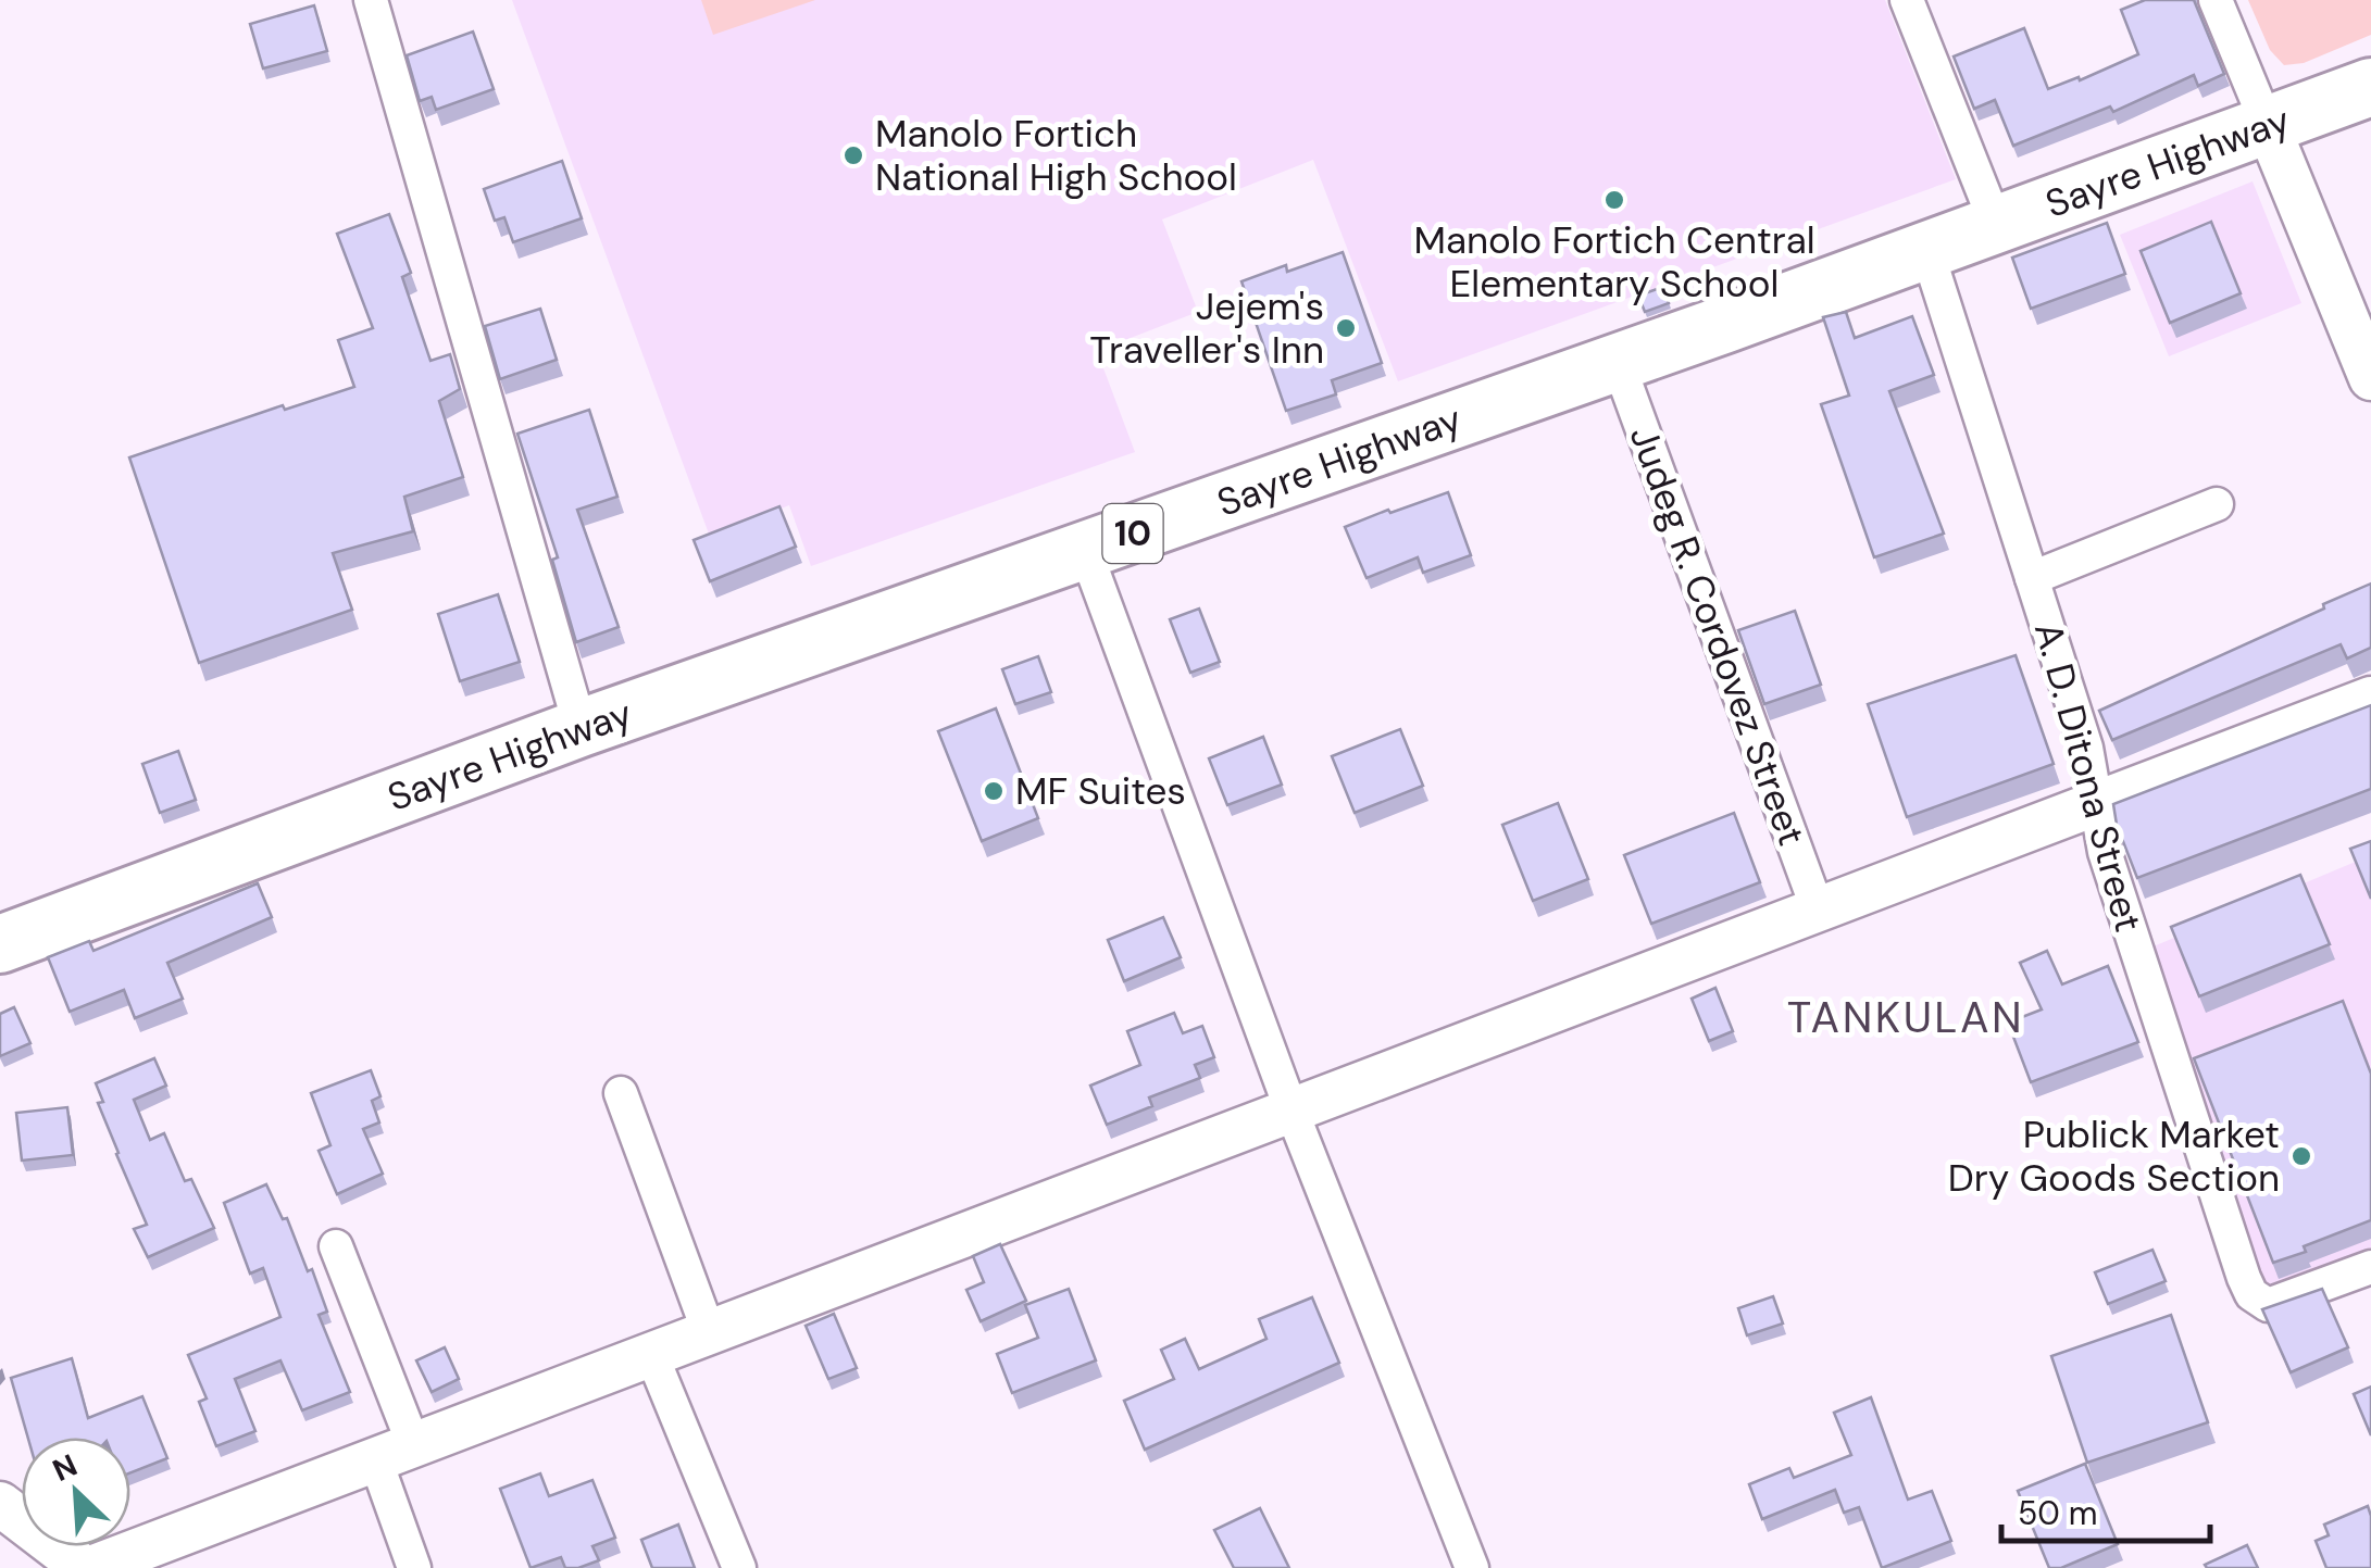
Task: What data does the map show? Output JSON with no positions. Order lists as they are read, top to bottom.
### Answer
{
  "streets": {
    "highway": ["Sayre Highway", "10"],
    "street": ["Judeg R. Cordovez Street", "A. D. Ditona Street"]
  },
  "crossings": [
    ["Sayre Highway", "Judeg R. Cordovez Street"],
    ["Sayre Highway", "A. D. Ditona Street"]
  ],
  "districts": ["TANKULAN"],
  "places": [
    "Manolo Fortich National High School",
    "Manolo Fortich Central Elementary School",
    "Jejem's Traveller's Inn",
    "MF Suites",
    "Publick Market Dry Goods Section"
  ],
  "scale_bar": "50 m",
  "north": "top left"
}
